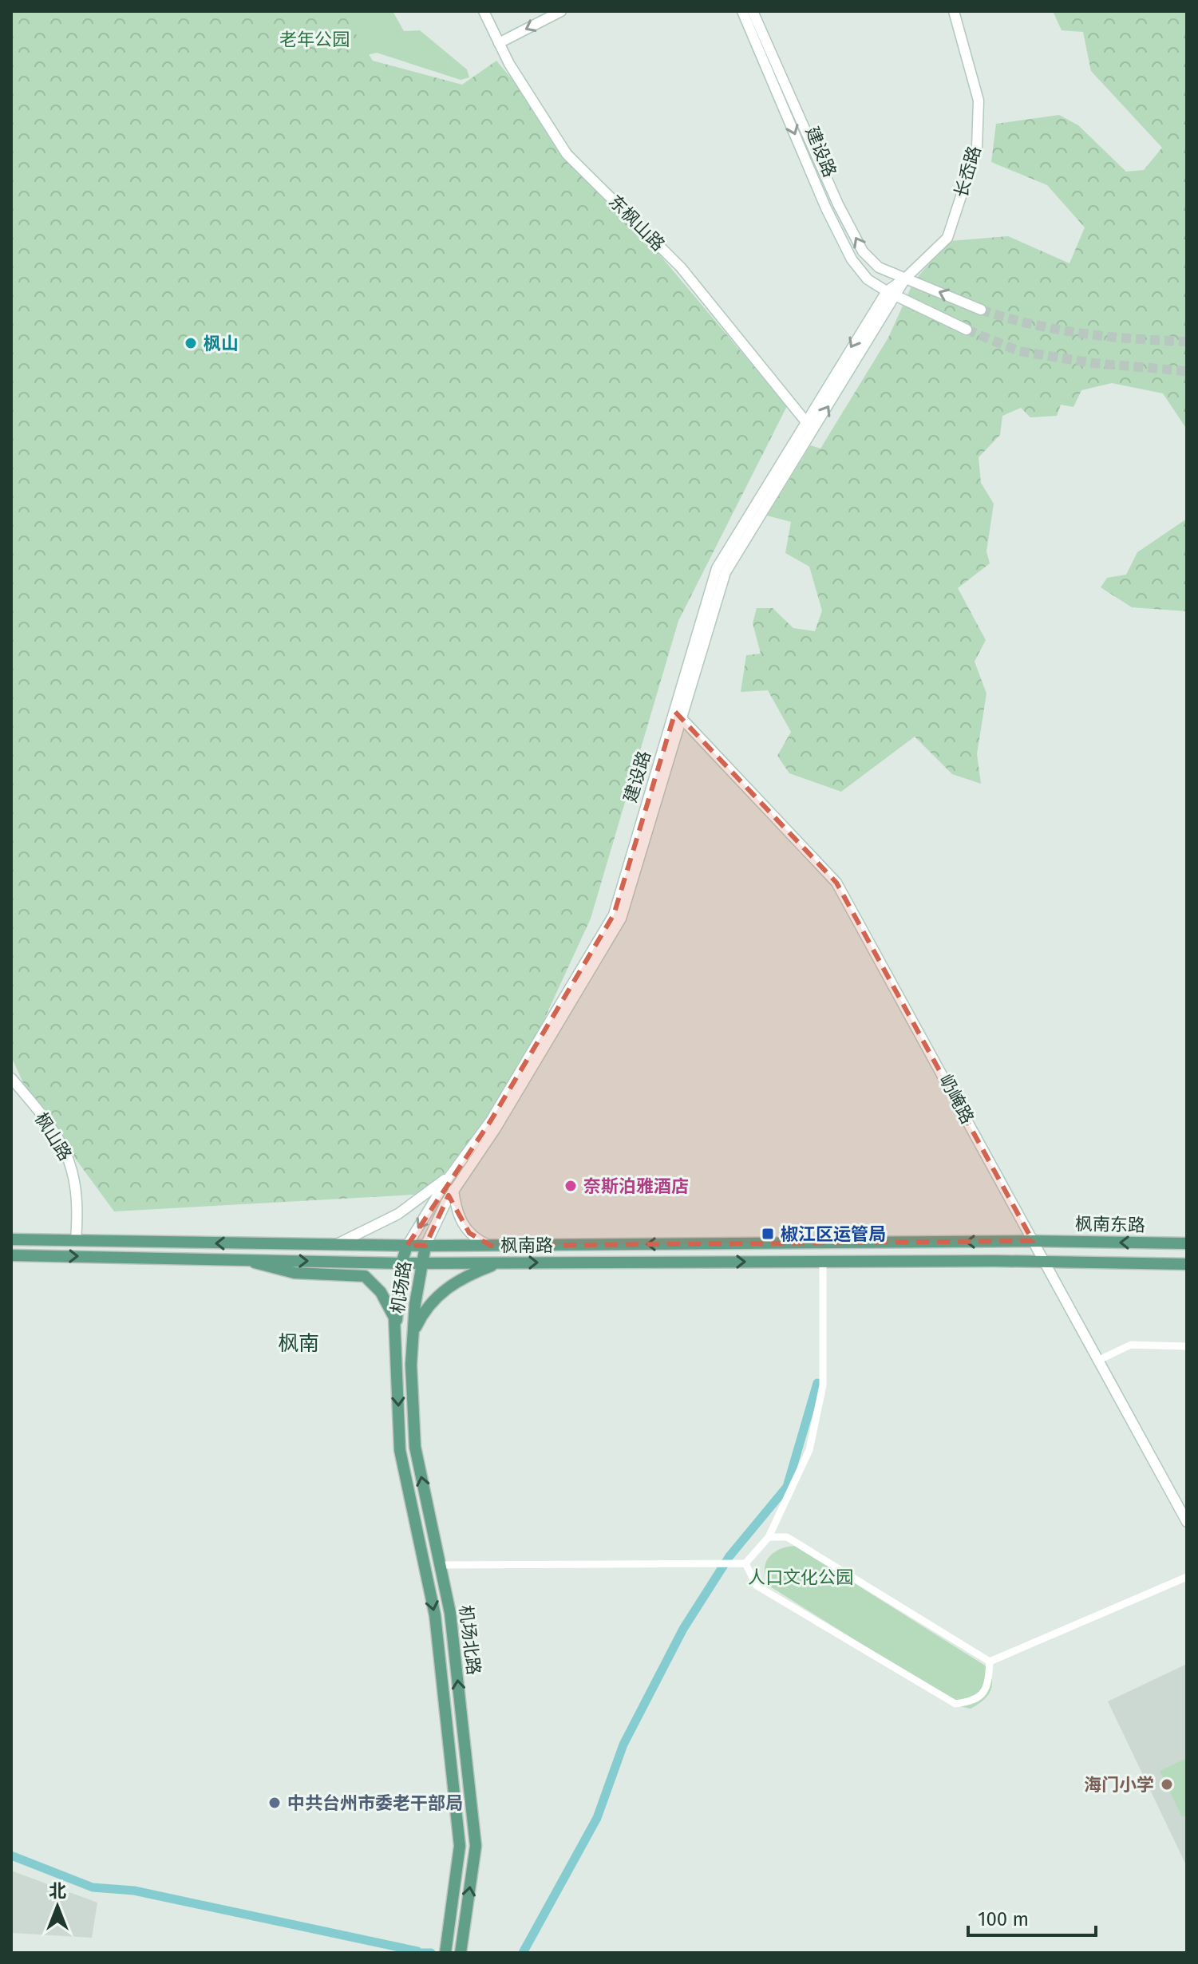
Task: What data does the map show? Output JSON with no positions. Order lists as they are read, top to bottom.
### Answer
{
  "streets": {
    "main road": [
      "建设路",
      "长岙路",
      "东枫山路",
      "屷崦路",
      "枫山路",
      "枫南东路",
      "枫南路",
      "机场路",
      "机场北路"
    ]
  },
  "crossings": [
    ["建设路", "长岙路"],
    ["建设路", "东枫山路"],
    ["建设路", "屷崦路"],
    ["建设路", "枫南路"],
    ["建设路", "机场路"],
    ["屷崦路", "枫南东路"],
    ["屷崦路", "枫南路"],
    ["枫山路", "枫南路"],
    ["枫南东路", "枫南路"],
    ["枫南路", "机场路"],
    ["机场路", "机场北路"]
  ],
  "one_way": ["枫南东路"],
  "districts": ["枫南"],
  "parks": ["老年公园", "人口文化公园"],
  "places": {
    "other": [
      "枫山",
      "奈斯泊雅酒店",
      "海门小学",
      "中共台州市委老干部局"
    ],
    "transit": ["椒江区运管局"]
  },
  "scale_bar": "100 m",
  "north": "top"
}
